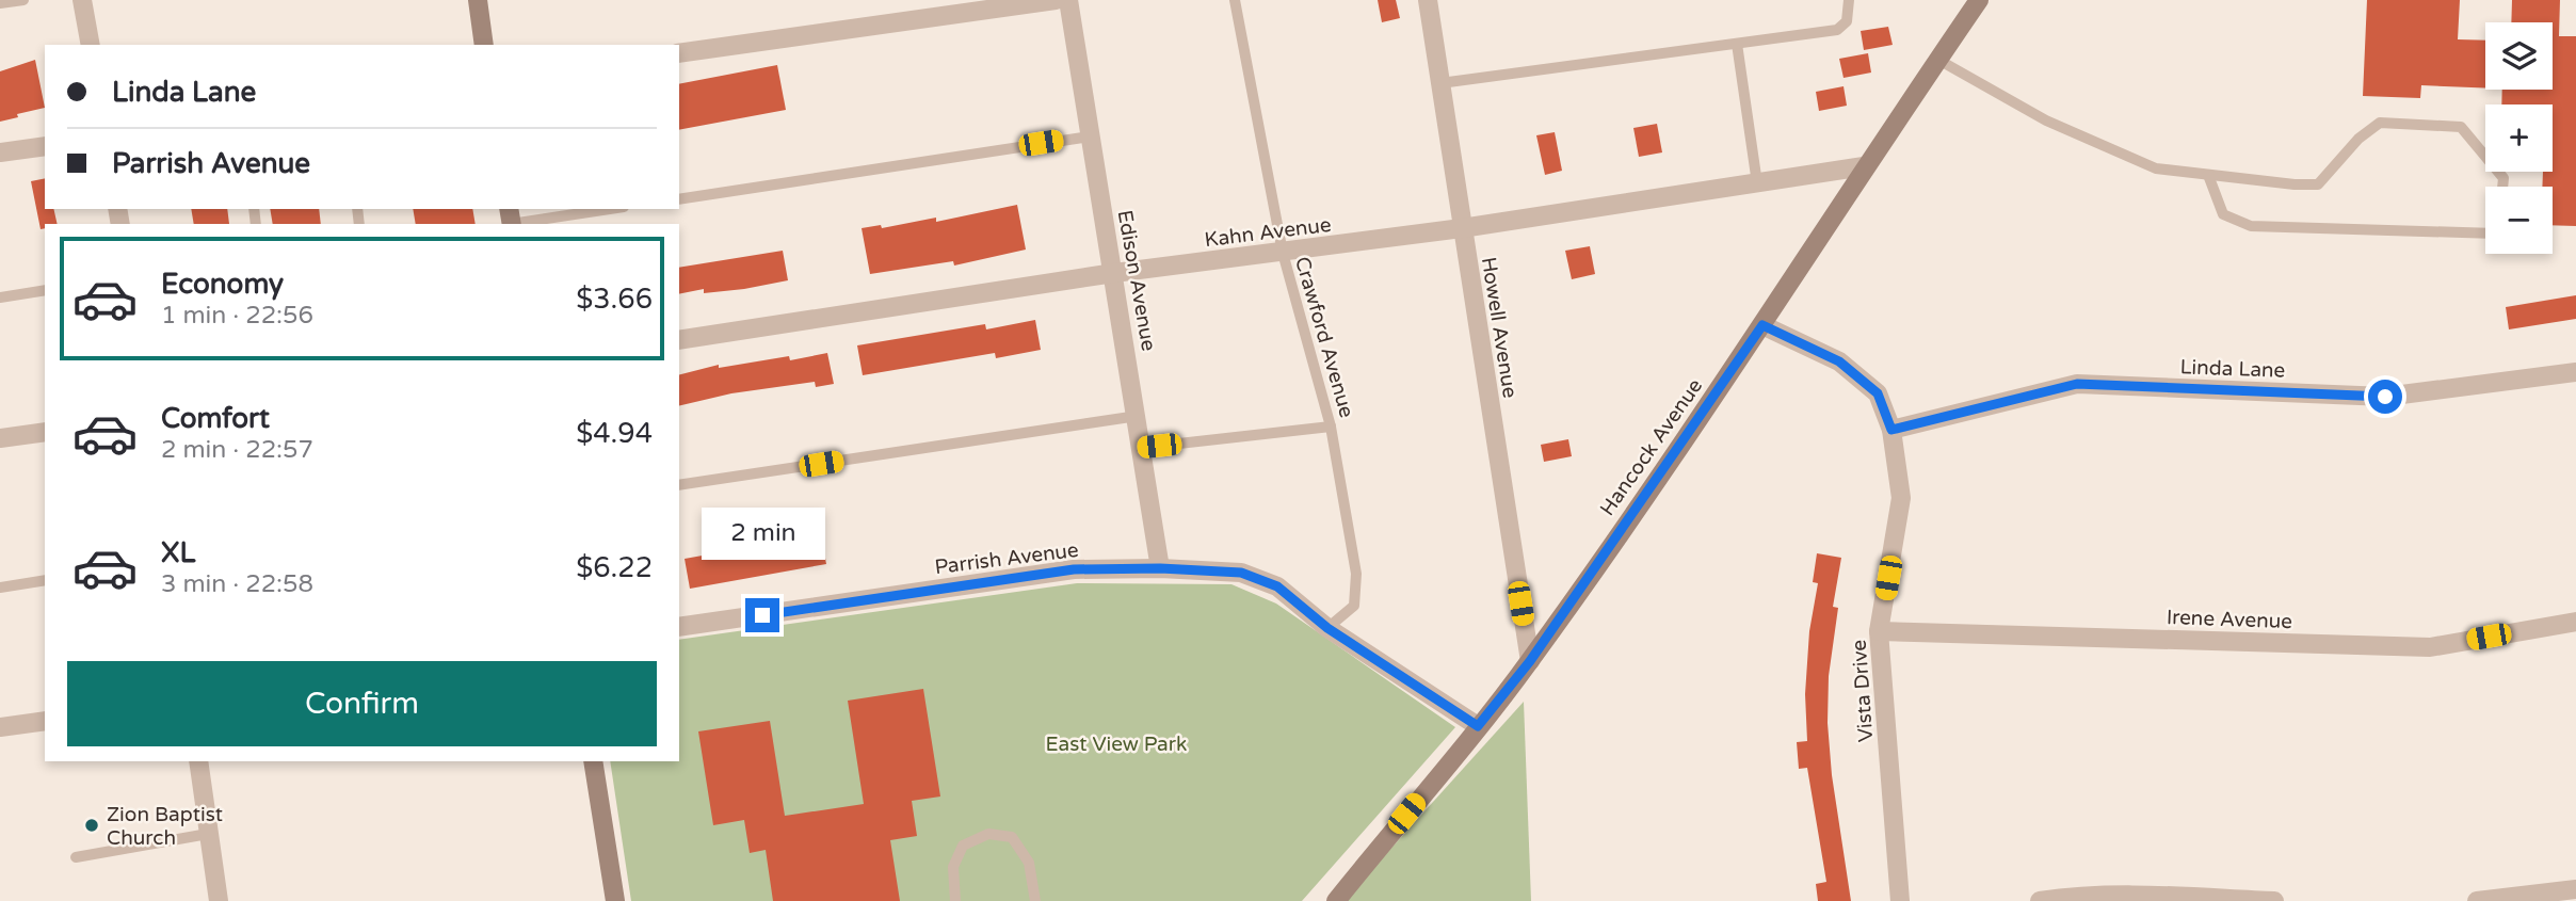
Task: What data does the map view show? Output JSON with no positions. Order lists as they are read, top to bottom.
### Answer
{
  "streets": {
    "street": [
      "Kahn Avenue",
      "Edison Avenue",
      "Howell Avenue",
      "Linda Lane",
      "Hancock Avenue",
      "Parrish Avenue",
      "Irene Avenue",
      "Vista Drive"
    ],
    "lane": ["Crawford Avenue"]
  },
  "crossings": [
    ["Kahn Avenue", "Edison Avenue"],
    ["Kahn Avenue", "Howell Avenue"],
    ["Kahn Avenue", "Crawford Avenue"],
    ["Kahn Avenue", "Hancock Avenue"],
    ["Edison Avenue", "Parrish Avenue"],
    ["Howell Avenue", "Hancock Avenue"],
    ["Crawford Avenue", "Parrish Avenue"],
    ["Linda Lane", "Vista Drive"],
    ["Hancock Avenue", "Parrish Avenue"],
    ["Hancock Avenue", "Vista Drive"],
    ["Irene Avenue", "Vista Drive"]
  ],
  "parks": ["East View Park"],
  "places": ["Zion Baptist Church"],
  "page": {
    "map_buttons": ["+", "−"],
    "banner": ["Linda Lane", "Parrish Avenue"],
    "list": [
      {
        "name": "Economy",
        "note": "1 min · 22:56",
        "value": "$3.66"
      },
      {
        "name": "Comfort",
        "note": "2 min · 22:57",
        "value": "$4.94"
      },
      {
        "name": "XL",
        "note": "3 min · 22:58",
        "value": "$6.22"
      }
    ],
    "bubble": "2 min",
    "buttons": "Confirm"
  }
}
